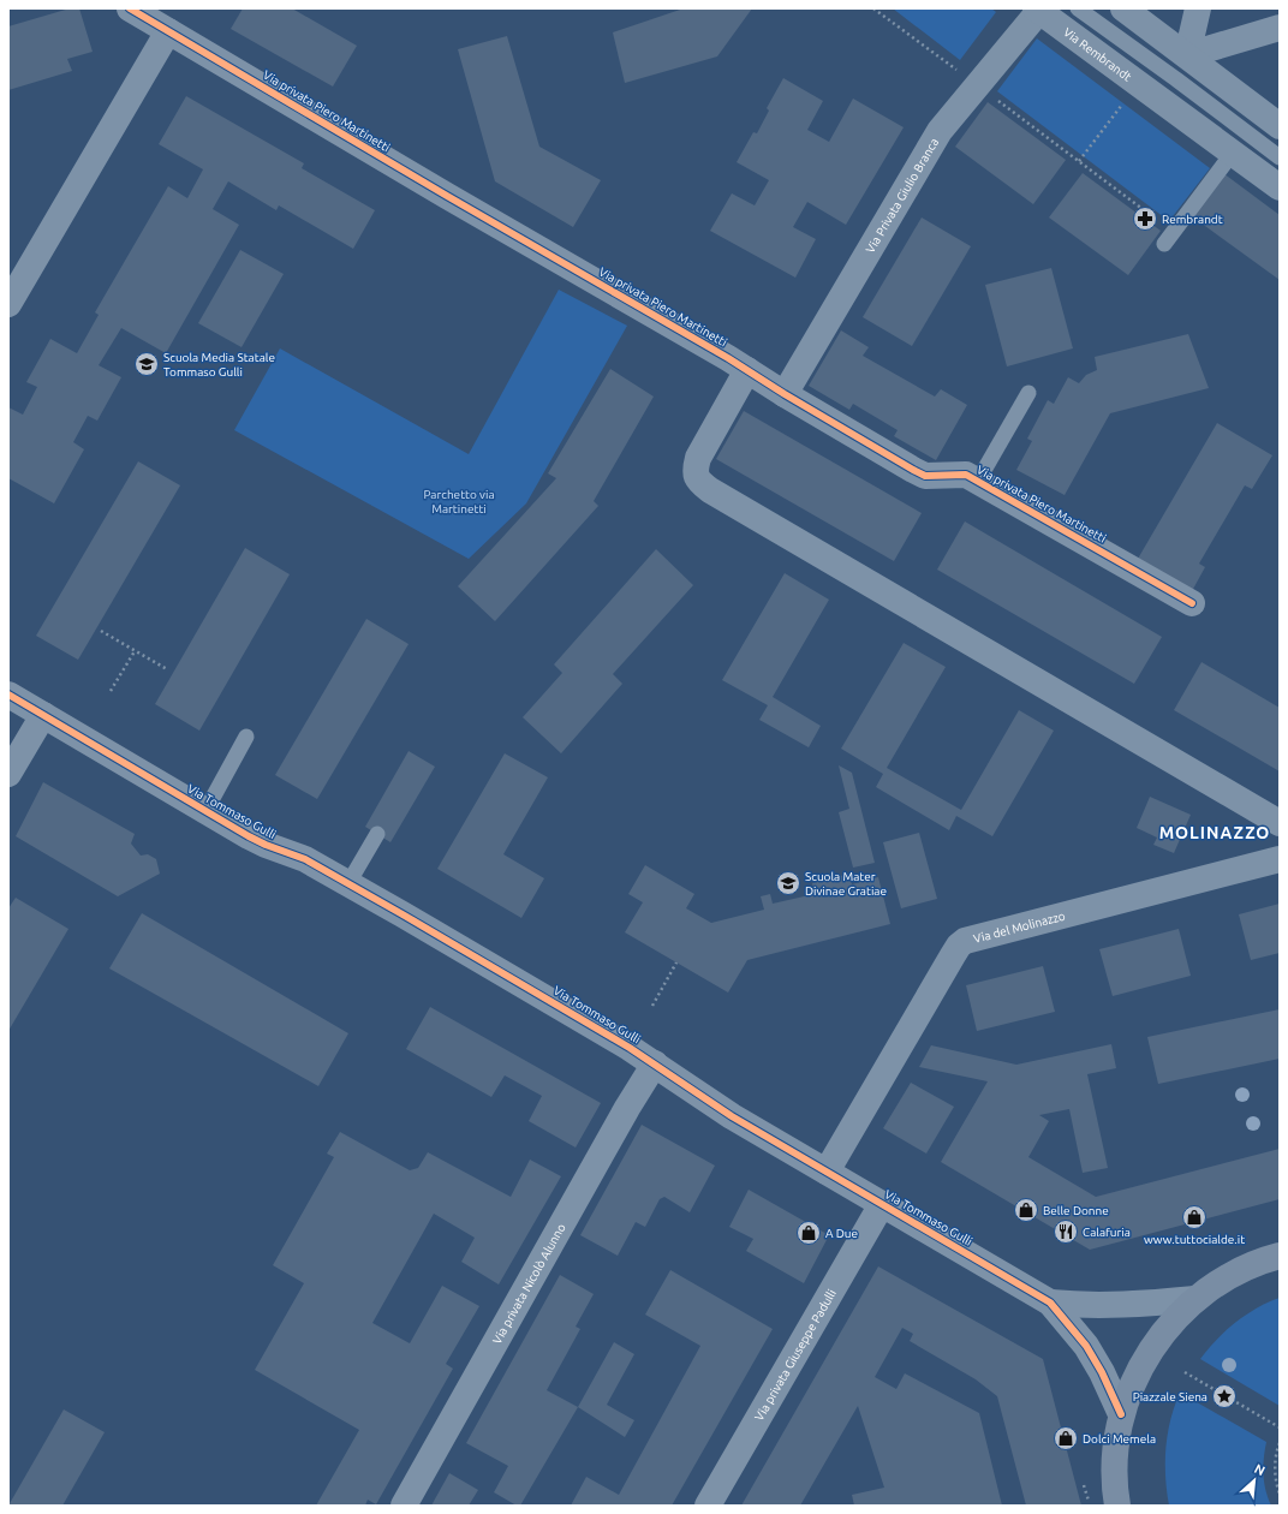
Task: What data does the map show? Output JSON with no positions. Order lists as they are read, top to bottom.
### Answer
{
  "streets": {
    "street": [
      "Via Rembrandt",
      "Via privata Piero Martinetti",
      "Via Privata Giulio Branca",
      "Via Tommaso Gulli",
      "Via del Molinazzo",
      "Via privata Nicolò Alunno",
      "Via privata Giuseppe Padulli"
    ]
  },
  "crossings": [
    ["Via Rembrandt", "Via Privata Giulio Branca"],
    ["Via privata Piero Martinetti", "Via Privata Giulio Branca"],
    ["Via Tommaso Gulli", "Via del Molinazzo"],
    ["Via Tommaso Gulli", "Via privata Nicolò Alunno"],
    ["Via Tommaso Gulli", "Via privata Giuseppe Padulli"]
  ],
  "districts": ["MOLINAZZO"],
  "parks": ["Parchetto via Martinetti"],
  "places": {
    "pharmacy": ["Rembrandt"],
    "school or university": ["Scuola Media Statale Tommaso Gulli", "Scuola Mater Divinae Gratiae"],
    "shop": [
      "Belle Donne",
      "www.tuttocialde.it",
      "A Due",
      "Dolci Memela"
    ],
    "restaurant": ["Calafuria"],
    "place": ["Piazzale Siena"]
  },
  "north": "top right"
}
